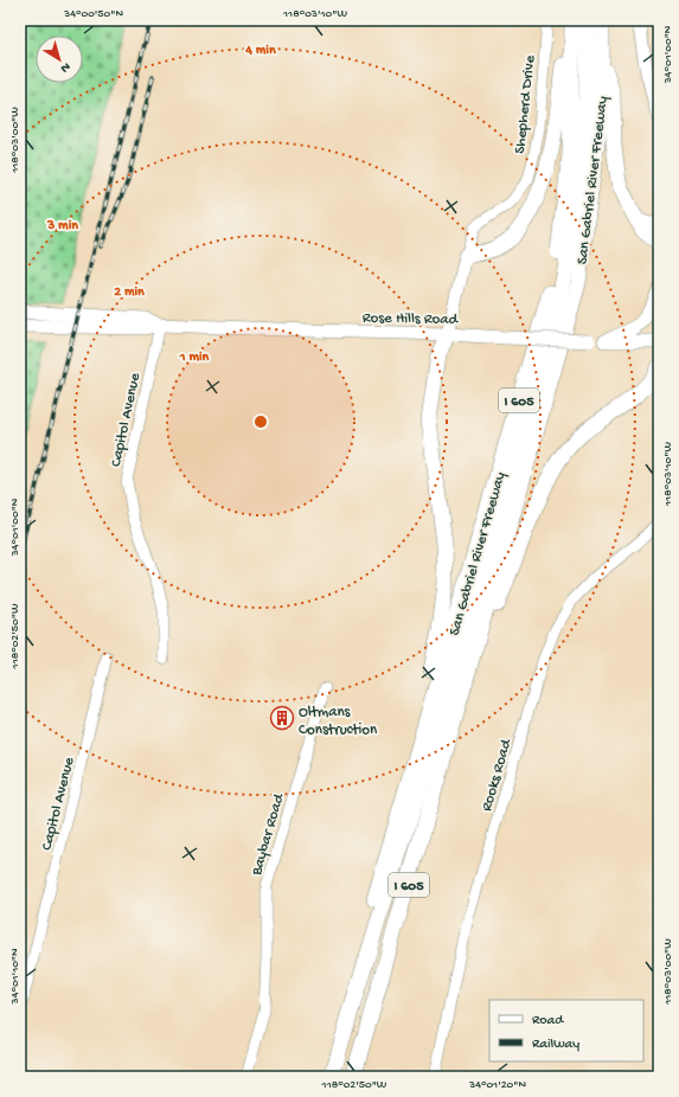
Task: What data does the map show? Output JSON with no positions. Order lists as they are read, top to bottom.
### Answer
{
  "streets": {
    "highway": ["San Gabriel River Freeway", "I 605"],
    "main road": ["Shepherd Drive", "Rose Hills Road"],
    "street": ["Capitol Avenue", "Rooks Road", "Baybar Road"]
  },
  "crossings": [
    ["Shepherd Drive", "Rose Hills Road"],
    ["Rose Hills Road", "Capitol Avenue"]
  ],
  "places": {
    "building": ["Oltmans Construction"]
  },
  "legend": ["Road", "Railway"],
  "north": "bottom right",
  "coordinates": [
    "34°00'50\"N",
    "118°03'10\"W",
    "34°01'00\"N",
    "118°03'00\"W",
    "118°02'50\"W",
    "34°01'10\"N",
    "34°01'20\"N"
  ],
  "rings": [
    "4 min",
    "3 min",
    "2 min",
    "1 min"
  ]
}
